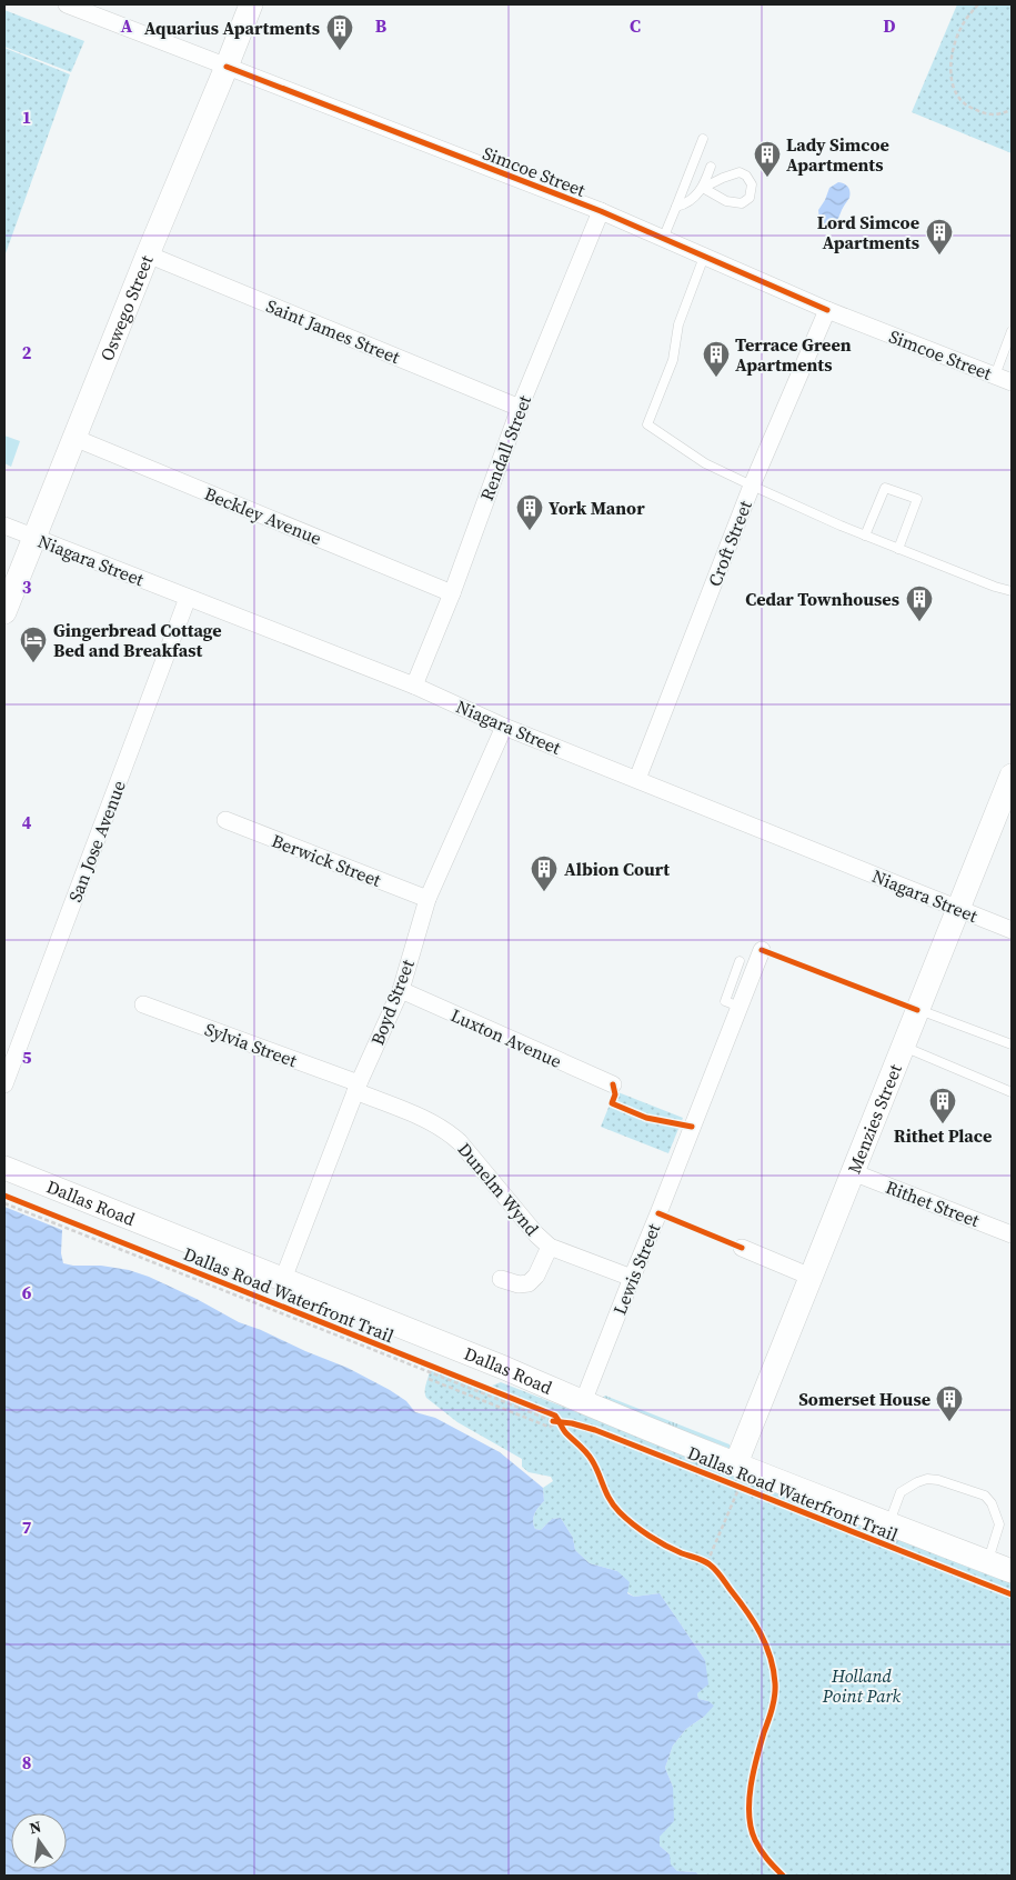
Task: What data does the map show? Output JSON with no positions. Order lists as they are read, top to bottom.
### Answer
{
  "streets": {
    "street": [
      "Simcoe Street",
      "Oswego Street",
      "Saint James Street",
      "Rendall Street",
      "Beckley Avenue",
      "Croft Street",
      "Niagara Street",
      "San Jose Avenue",
      "Berwick Street",
      "Boyd Street",
      "Luxton Avenue",
      "Sylvia Street",
      "Menzies Street",
      "Dunelm Wynd",
      "Dallas Road",
      "Rithet Street",
      "Lewis Street"
    ],
    "cycle path": ["Dallas Road Waterfront Trail"]
  },
  "crossings": [
    ["Simcoe Street", "Oswego Street"],
    ["Simcoe Street", "Rendall Street"],
    ["Simcoe Street", "Croft Street"],
    ["Oswego Street", "Saint James Street"],
    ["Oswego Street", "Beckley Avenue"],
    ["Oswego Street", "Niagara Street"],
    ["Saint James Street", "Rendall Street"],
    ["Rendall Street", "Beckley Avenue"],
    ["Rendall Street", "Niagara Street"],
    ["Croft Street", "Niagara Street"],
    ["Niagara Street", "San Jose Avenue"],
    ["Niagara Street", "Boyd Street"],
    ["Niagara Street", "Menzies Street"],
    ["Berwick Street", "Boyd Street"],
    ["Boyd Street", "Luxton Avenue"],
    ["Boyd Street", "Sylvia Street"],
    ["Boyd Street", "Dunelm Wynd"],
    ["Boyd Street", "Dallas Road"],
    ["Sylvia Street", "Dunelm Wynd"],
    ["Menzies Street", "Dallas Road"],
    ["Menzies Street", "Rithet Street"],
    ["Dunelm Wynd", "Lewis Street"],
    ["Dallas Road", "Lewis Street"],
    ["Dallas Road", "Dallas Road Waterfront Trail"],
    ["Lewis Street", "Dallas Road Waterfront Trail"]
  ],
  "parks": ["Holland Point Park"],
  "places": {
    "building": [
      "Aquarius Apartments",
      "Lady Simcoe Apartments",
      "Lord Simcoe Apartments",
      "Terrace Green Apartments",
      "York Manor",
      "Cedar Townhouses",
      "Albion Court",
      "Rithet Place",
      "Somerset House"
    ],
    "hotel": ["Gingerbread Cottage Bed and Breakfast"]
  },
  "north": "top",
  "grid": {
    "columns": [
      "A",
      "B",
      "C",
      "D"
    ],
    "rows": [
      "1",
      "2",
      "3",
      "4",
      "5",
      "6",
      "7",
      "8"
    ]
  }
}
